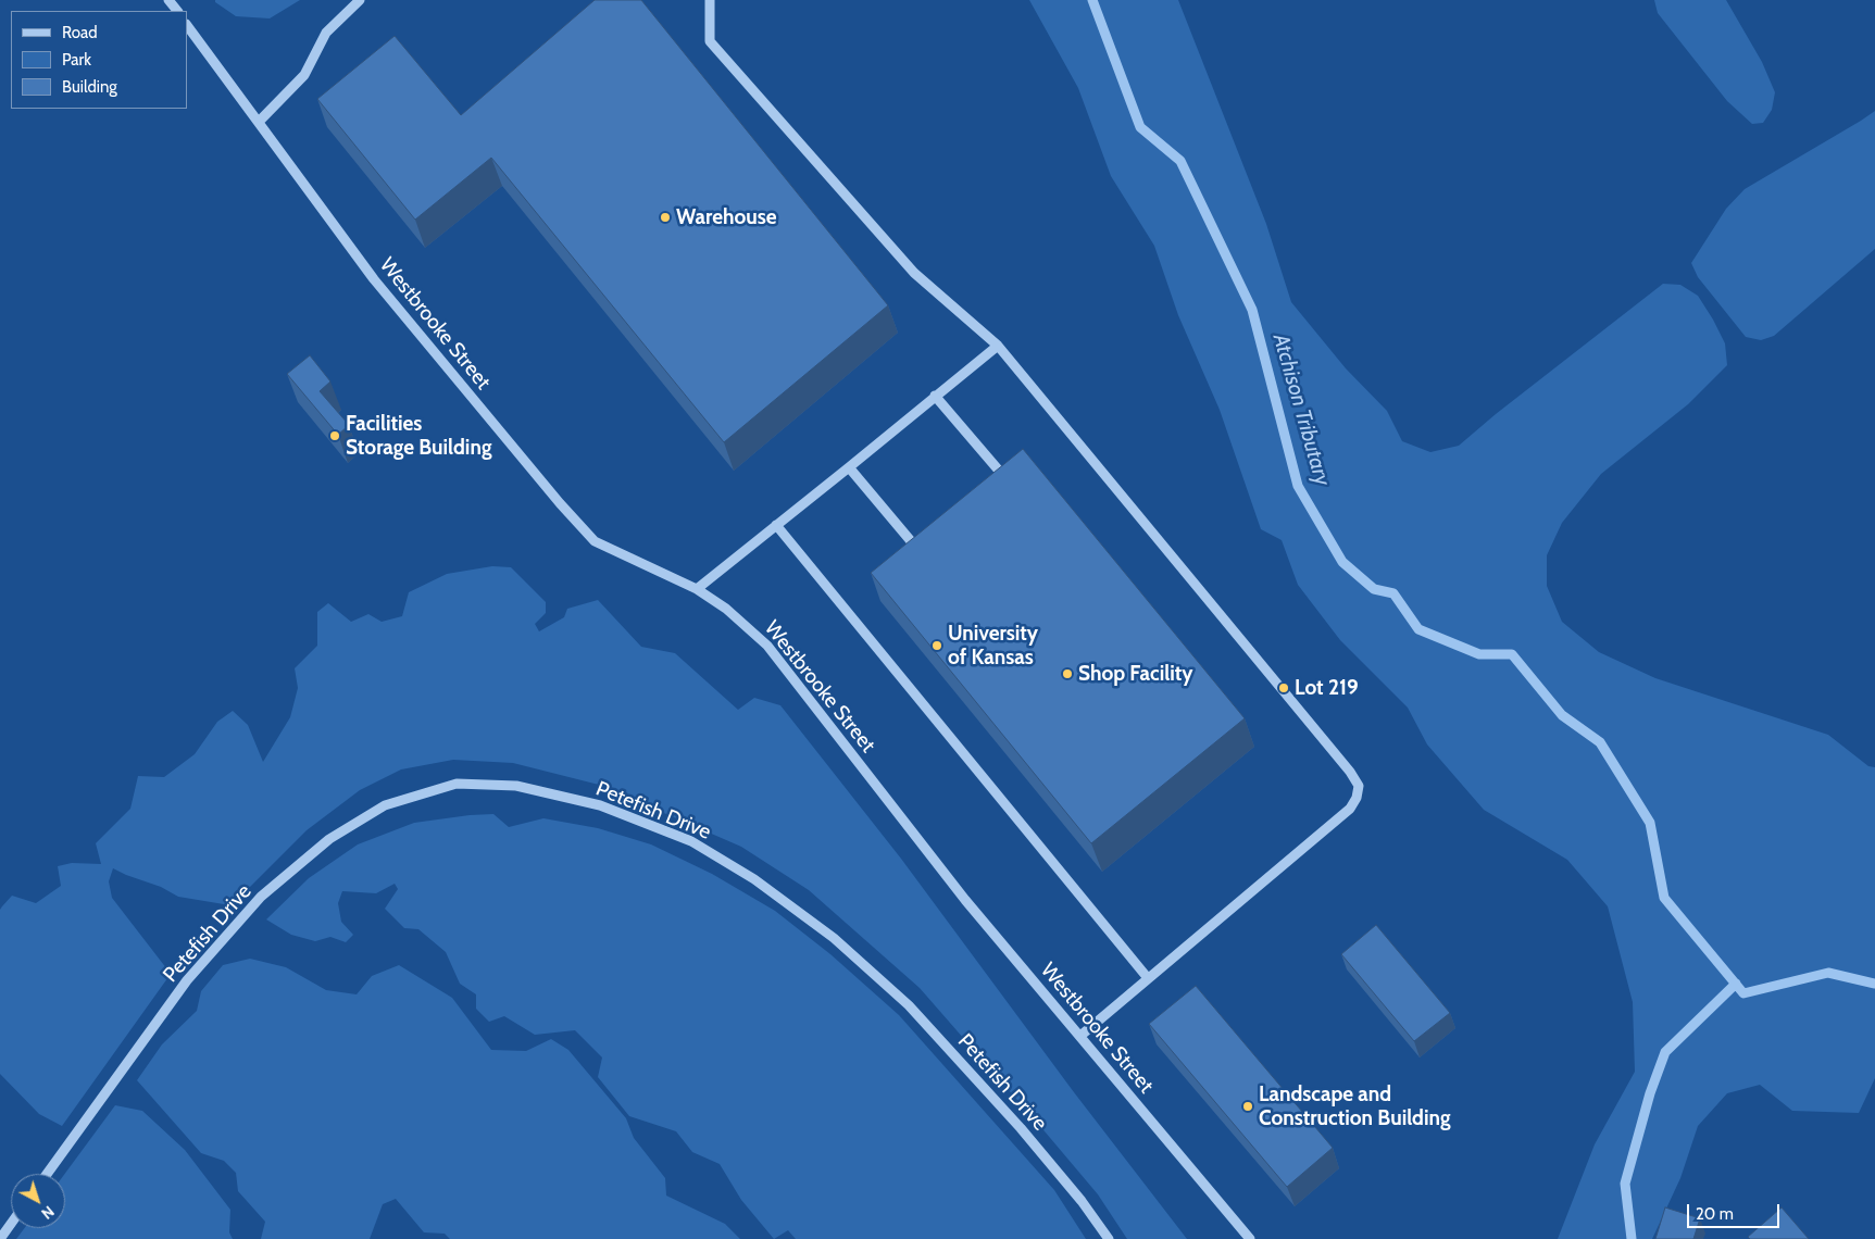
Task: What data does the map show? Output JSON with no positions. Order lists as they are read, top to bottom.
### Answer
{
  "streets": {
    "street": ["Westbrooke Street", "Petefish Drive"]
  },
  "water": ["Atchison Tributary"],
  "places": [
    "Warehouse",
    "Facilities Storage Building",
    "University of Kansas",
    "Shop Facility",
    "Lot 219",
    "Landscape and Construction Building"
  ],
  "legend": ["Road", "Park", "Building"],
  "scale_bar": "20 m",
  "north": "bottom right"
}
